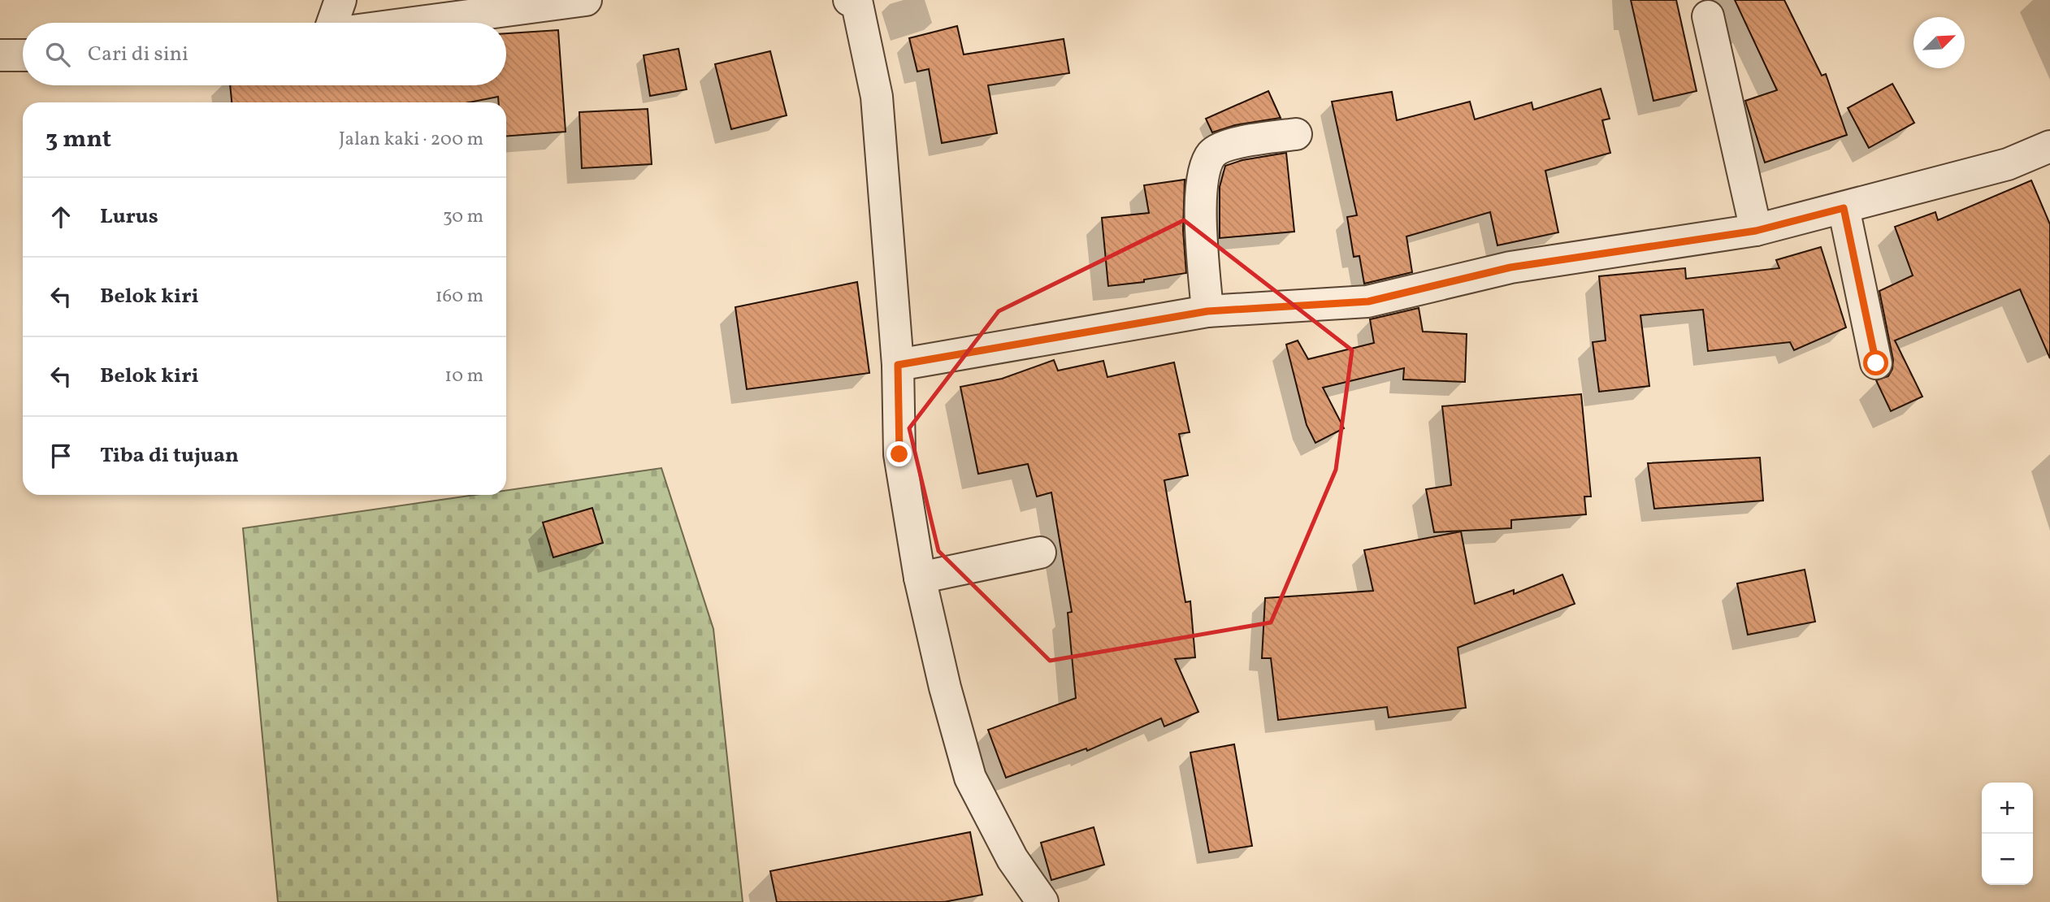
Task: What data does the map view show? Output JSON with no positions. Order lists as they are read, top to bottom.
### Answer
{
  "north": "top right",
  "page": {
    "search": "Cari di sini",
    "heading": ["3 mnt", "Jalan kaki · 200 m"],
    "list": [
      ["Lurus", "30 m"],
      ["Belok kiri", "160 m"],
      ["Belok kiri", "10 m"],
      "Tiba di tujuan"
    ],
    "map_buttons": ["+", "−"]
  }
}
